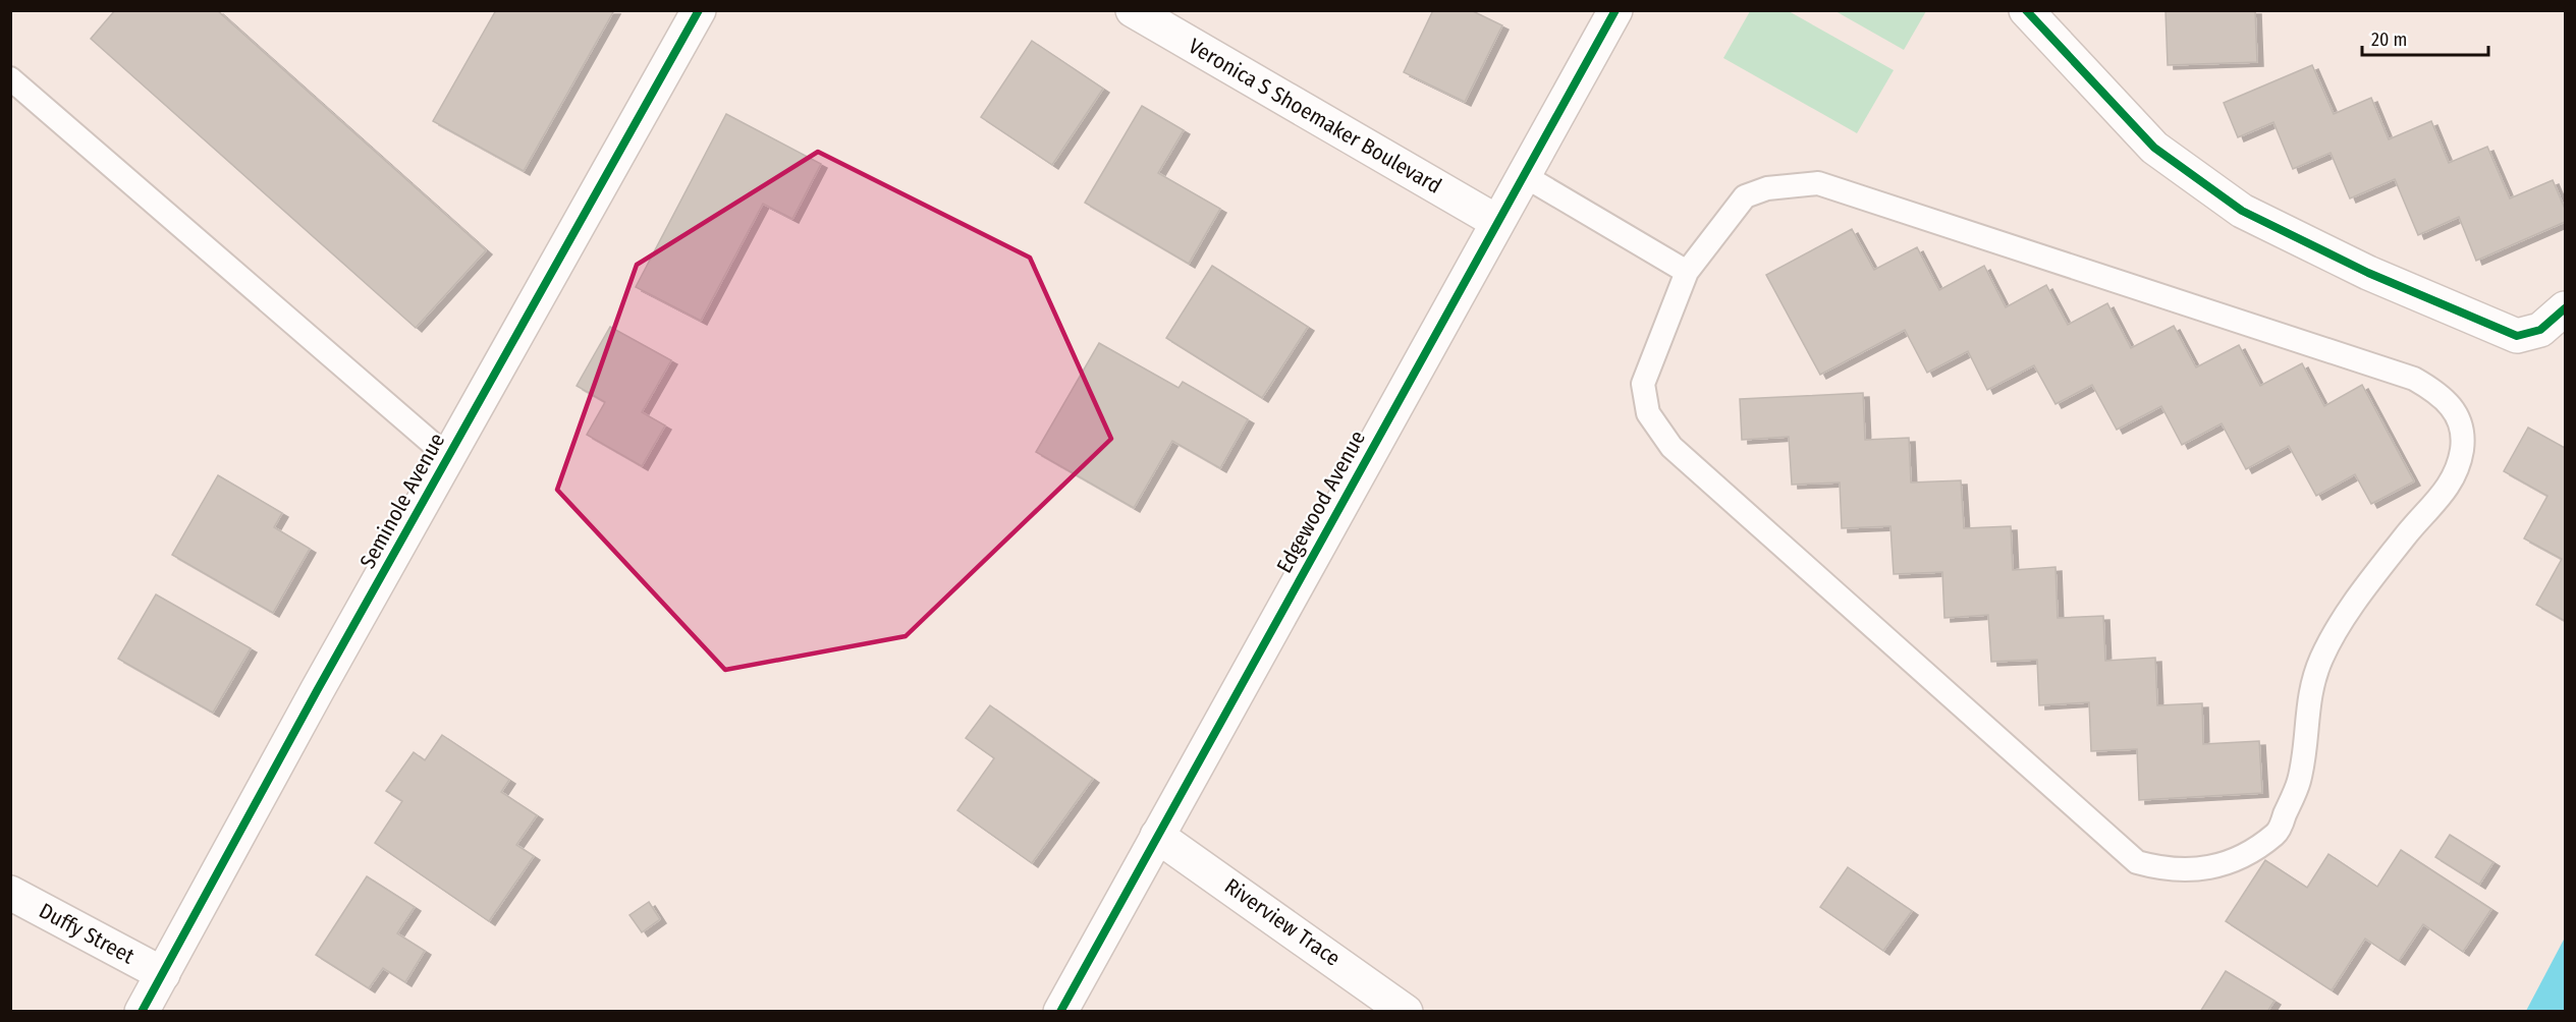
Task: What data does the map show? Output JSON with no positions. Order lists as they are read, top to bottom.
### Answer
{
  "streets": {
    "street": [
      "Veronica S Shoemaker Boulevard",
      "Seminole Avenue",
      "Edgewood Avenue",
      "Riverview Trace",
      "Duffy Street"
    ]
  },
  "crossings": [
    ["Veronica S Shoemaker Boulevard", "Edgewood Avenue"],
    ["Seminole Avenue", "Duffy Street"],
    ["Edgewood Avenue", "Riverview Trace"]
  ],
  "scale_bar": "20 m"
}
